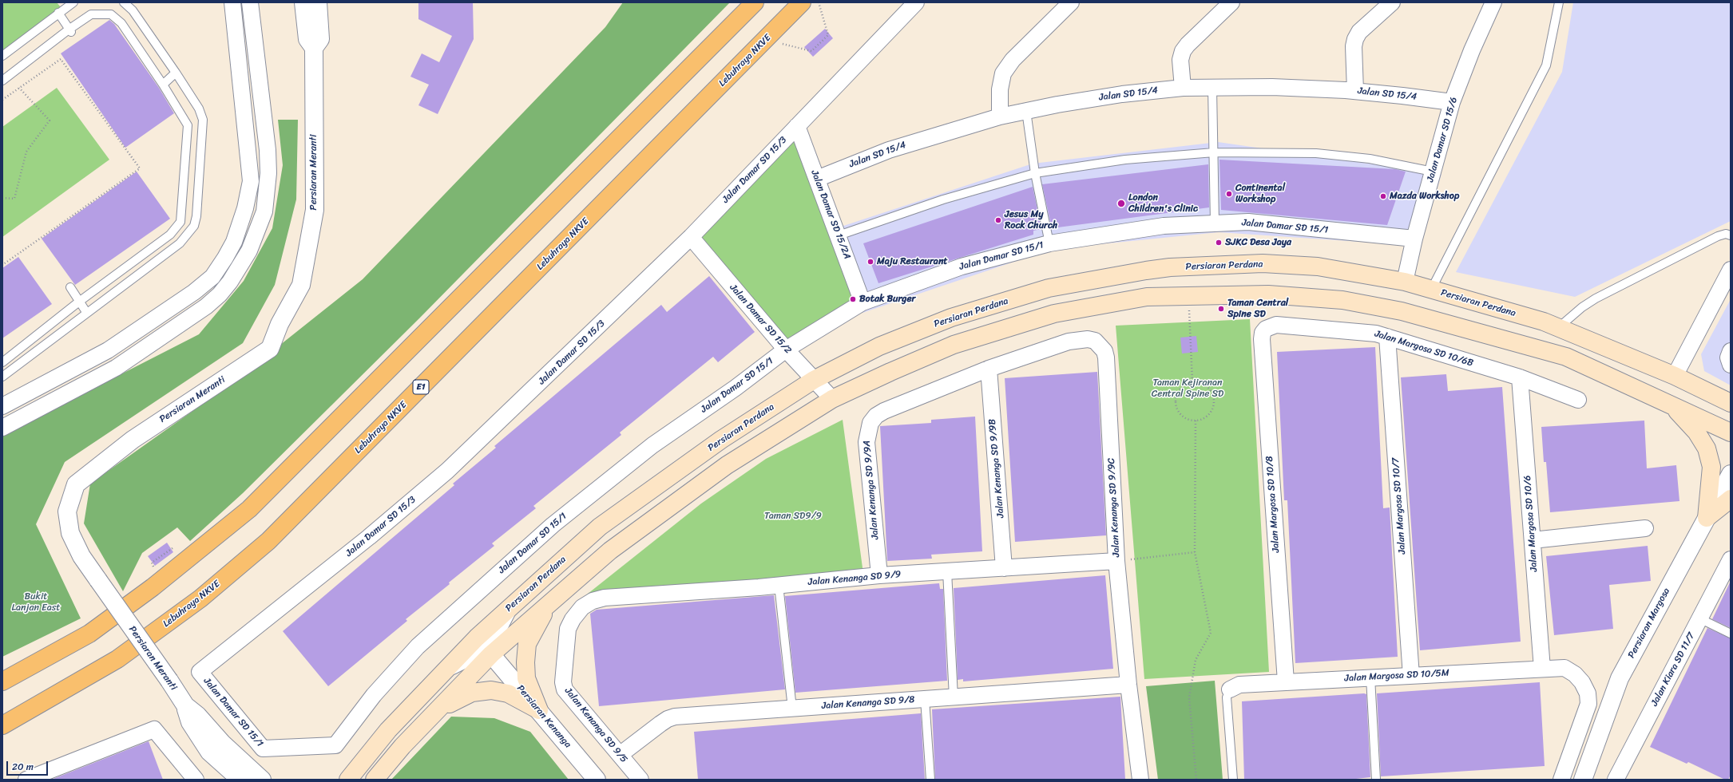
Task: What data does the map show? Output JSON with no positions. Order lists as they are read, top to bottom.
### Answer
{
  "streets": {
    "highway": ["Lebuhraya NKVE", "E1"],
    "main road": ["Persiaran Perdana"],
    "street": [
      "Jalan SD 15/4",
      "Jalan Damar SD 15/6",
      "Jalan Damar SD 15/3",
      "Persiaran Meranti",
      "Jalan Damar SD 15/2A",
      "Jalan Damar SD 15/1",
      "Jalan Damar SD 15/2",
      "Jalan Margosa SD 10/6B",
      "Jalan Kenanga SD 9/9B",
      "Jalan Kenanga SD 9/9A",
      "Jalan Margosa SD 10/8",
      "Jalan Margosa SD 10/7",
      "Jalan Kenanga SD 9/9C",
      "Jalan Margosa SD 10/6",
      "Jalan Kenanga SD 9/9",
      "Persiaran Margosa",
      "Jalan Kiara SD 11/7",
      "Jalan Margosa SD 10/5M",
      "Jalan Kenanga SD 9/8",
      "Persiaran Kenanga",
      "Jalan Kenanga SD 9/5"
    ]
  },
  "crossings": [
    ["Jalan SD 15/4", "Jalan Damar SD 15/6"],
    ["Jalan SD 15/4", "Jalan Damar SD 15/2A"],
    ["Jalan Damar SD 15/6", "Jalan Damar SD 15/1"],
    ["Jalan Damar SD 15/6", "Persiaran Perdana"],
    ["Jalan Damar SD 15/3", "Jalan Damar SD 15/2A"],
    ["Jalan Damar SD 15/3", "Jalan Damar SD 15/1"],
    ["Jalan Damar SD 15/3", "Jalan Damar SD 15/2"],
    ["Jalan Damar SD 15/2A", "Jalan Damar SD 15/1"],
    ["Jalan Damar SD 15/1", "Jalan Damar SD 15/2"],
    ["Persiaran Perdana", "Jalan Damar SD 15/2"],
    ["Jalan Margosa SD 10/6B", "Jalan Margosa SD 10/8"],
    ["Jalan Margosa SD 10/6B", "Jalan Margosa SD 10/7"],
    ["Jalan Margosa SD 10/6B", "Jalan Margosa SD 10/6"],
    ["Jalan Kenanga SD 9/9B", "Jalan Kenanga SD 9/9A"],
    ["Jalan Kenanga SD 9/9B", "Jalan Kenanga SD 9/9"],
    ["Jalan Kenanga SD 9/9A", "Jalan Kenanga SD 9/9C"],
    ["Jalan Kenanga SD 9/9A", "Jalan Kenanga SD 9/9"],
    ["Jalan Margosa SD 10/8", "Jalan Margosa SD 10/5M"],
    ["Jalan Margosa SD 10/7", "Jalan Margosa SD 10/5M"],
    ["Jalan Kenanga SD 9/9C", "Jalan Kenanga SD 9/9"],
    ["Jalan Kenanga SD 9/9C", "Jalan Kenanga SD 9/8"],
    ["Jalan Margosa SD 10/6", "Jalan Margosa SD 10/5M"],
    ["Jalan Kenanga SD 9/9", "Jalan Kenanga SD 9/5"],
    ["Jalan Kenanga SD 9/8", "Jalan Kenanga SD 9/5"]
  ],
  "parks": ["Taman Kejiranan Central Spine SD", "Taman SD9/9", "Bukit Lanjan East"],
  "places": [
    "Continental Workshop",
    "Mazda Workshop",
    "London Children's Clinic",
    "Jesus My Rock Church",
    "SJKC Desa Jaya",
    "Maju Restaurant",
    "Botak Burger",
    "Taman Central Spine SD"
  ],
  "scale_bar": "20 m"
}
